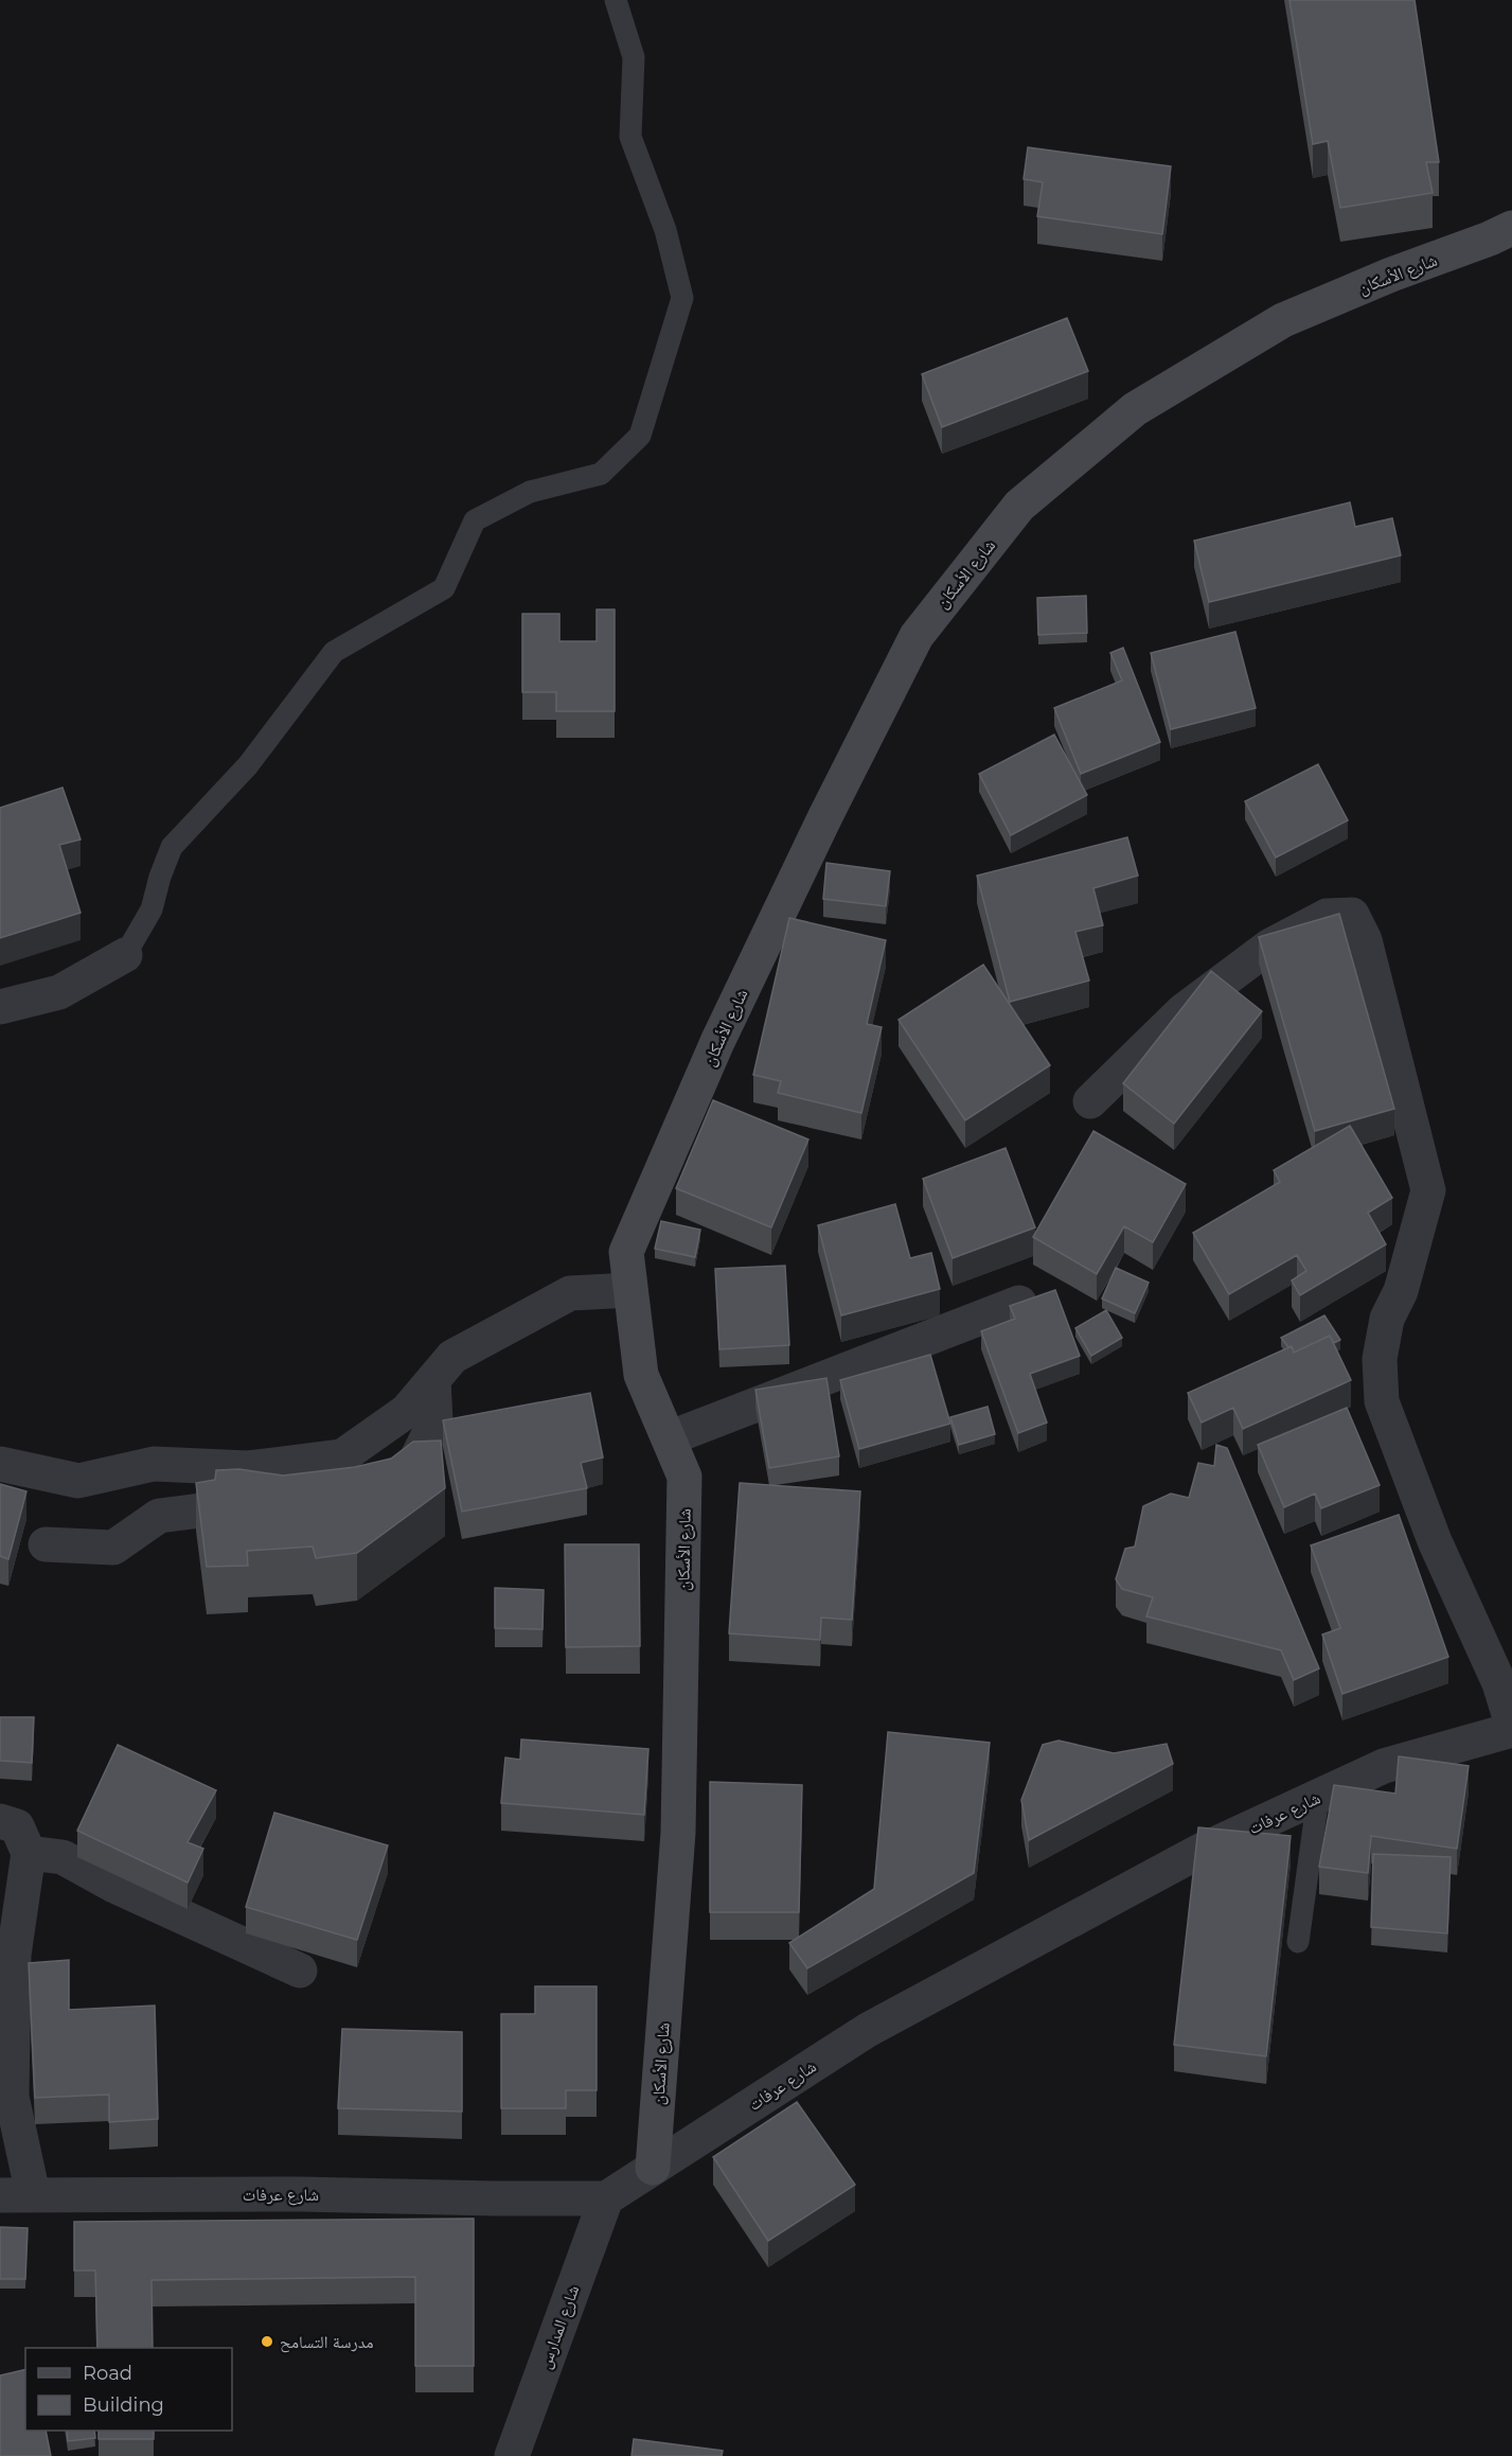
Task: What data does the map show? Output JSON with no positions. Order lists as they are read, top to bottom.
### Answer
{
  "streets": {
    "street": ["شارع الأسكان", "شارع عرفات", "شارع المدارس"]
  },
  "crossings": [
    ["شارع الأسكان", "شارع عرفات"],
    ["شارع عرفات", "شارع المدارس"]
  ],
  "places": ["مدرسة التسامح"],
  "legend": ["Road", "Building"]
}
